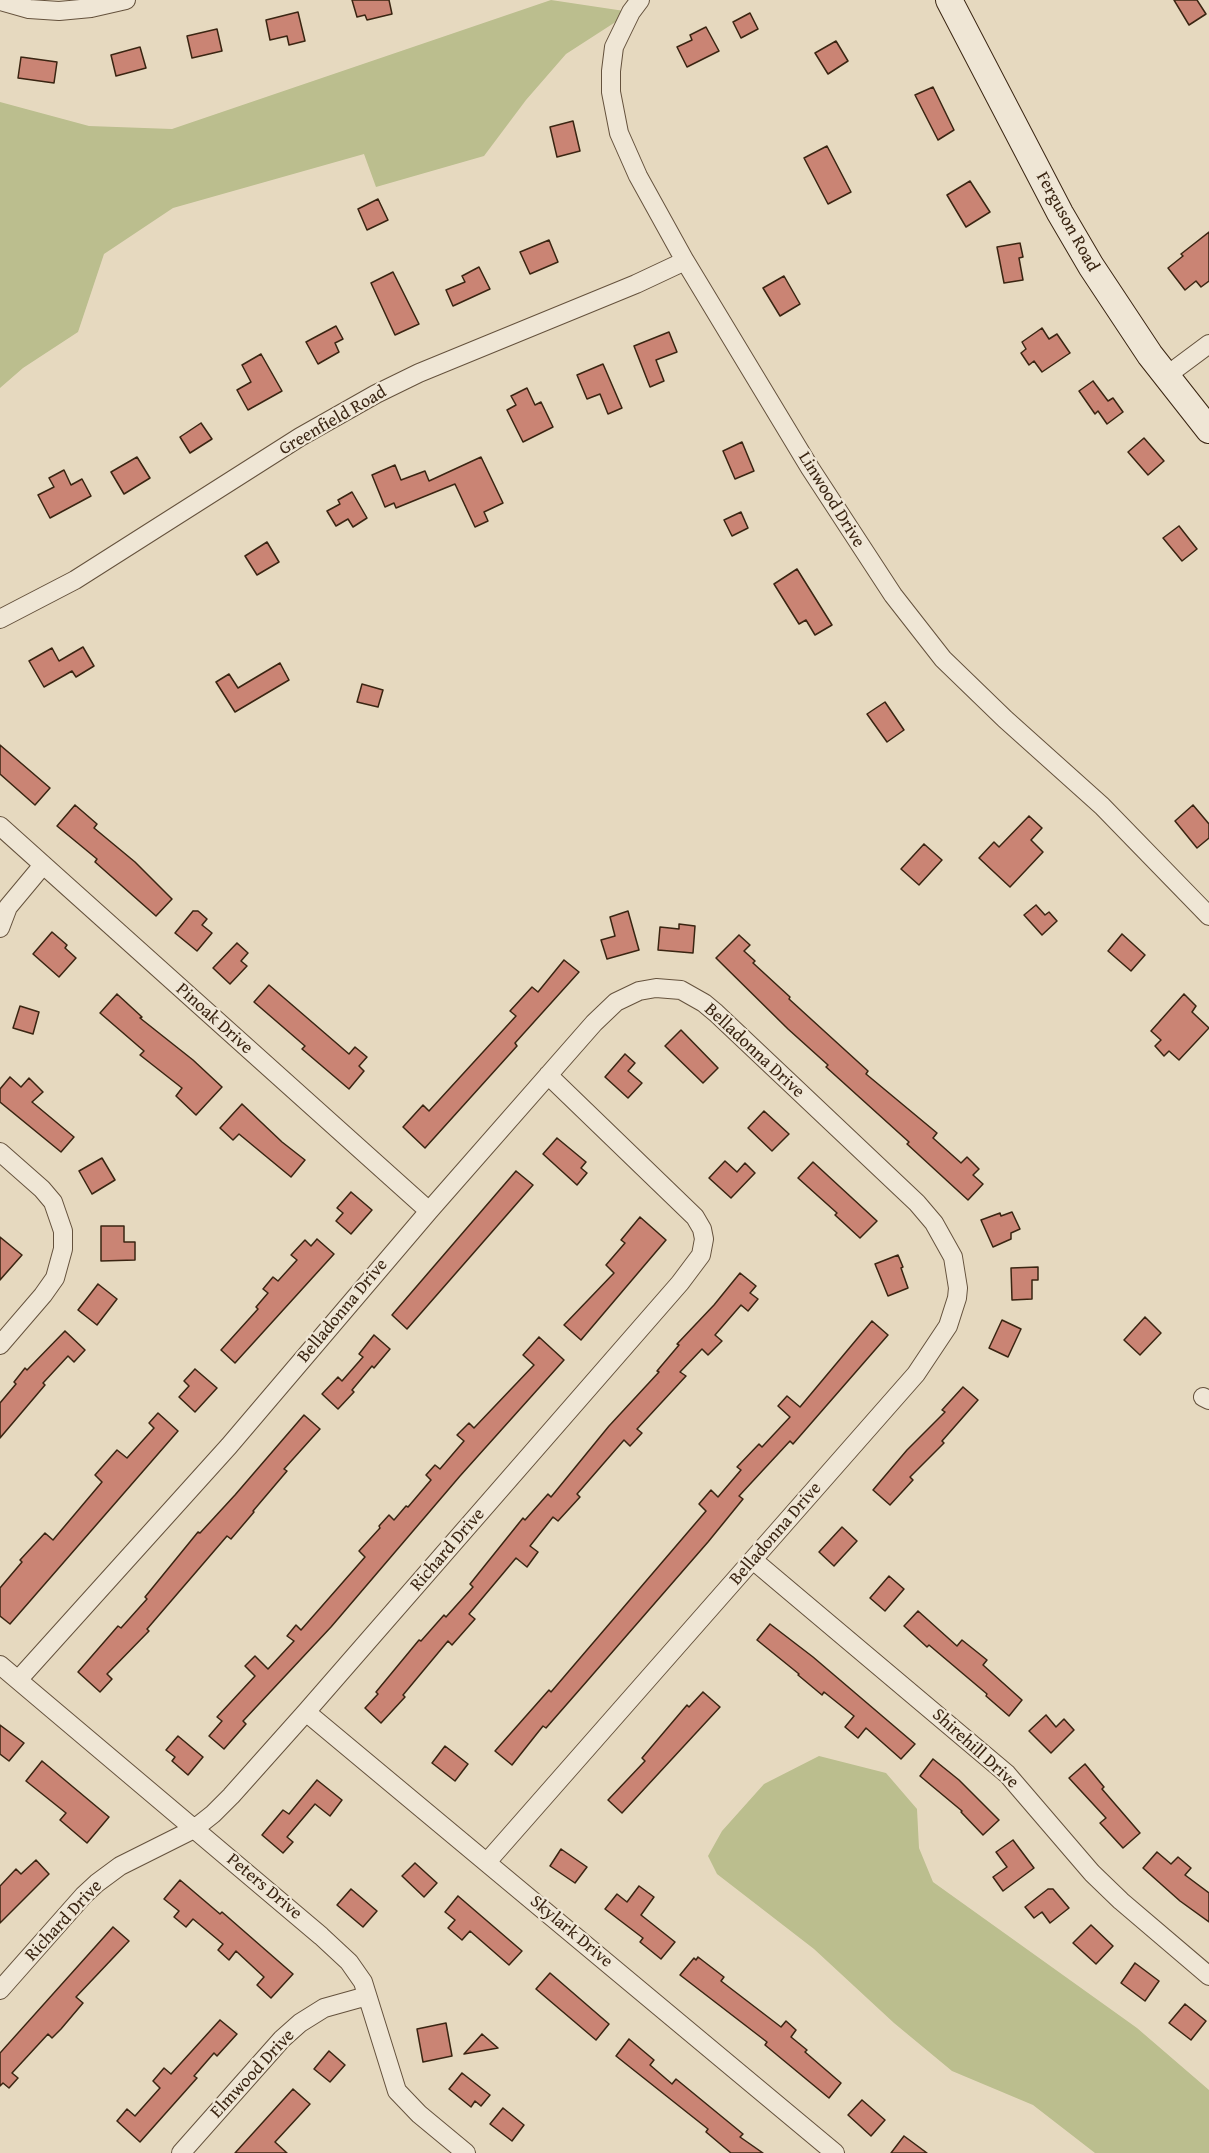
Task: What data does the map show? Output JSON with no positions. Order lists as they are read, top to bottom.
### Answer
{
  "streets": {
    "street": [
      "Ferguson Road",
      "Greenfield Road",
      "Linwood Drive",
      "Pinoak Drive",
      "Belladonna Drive",
      "Richard Drive",
      "Shirehill Drive",
      "Peters Drive",
      "Skylark Drive",
      "Elmwood Drive"
    ]
  },
  "crossings": [
    ["Greenfield Road", "Linwood Drive"],
    ["Pinoak Drive", "Belladonna Drive"],
    ["Belladonna Drive", "Richard Drive"],
    ["Belladonna Drive", "Shirehill Drive"],
    ["Belladonna Drive", "Peters Drive"],
    ["Belladonna Drive", "Skylark Drive"],
    ["Richard Drive", "Peters Drive"],
    ["Richard Drive", "Skylark Drive"],
    ["Peters Drive", "Elmwood Drive"]
  ]
}
